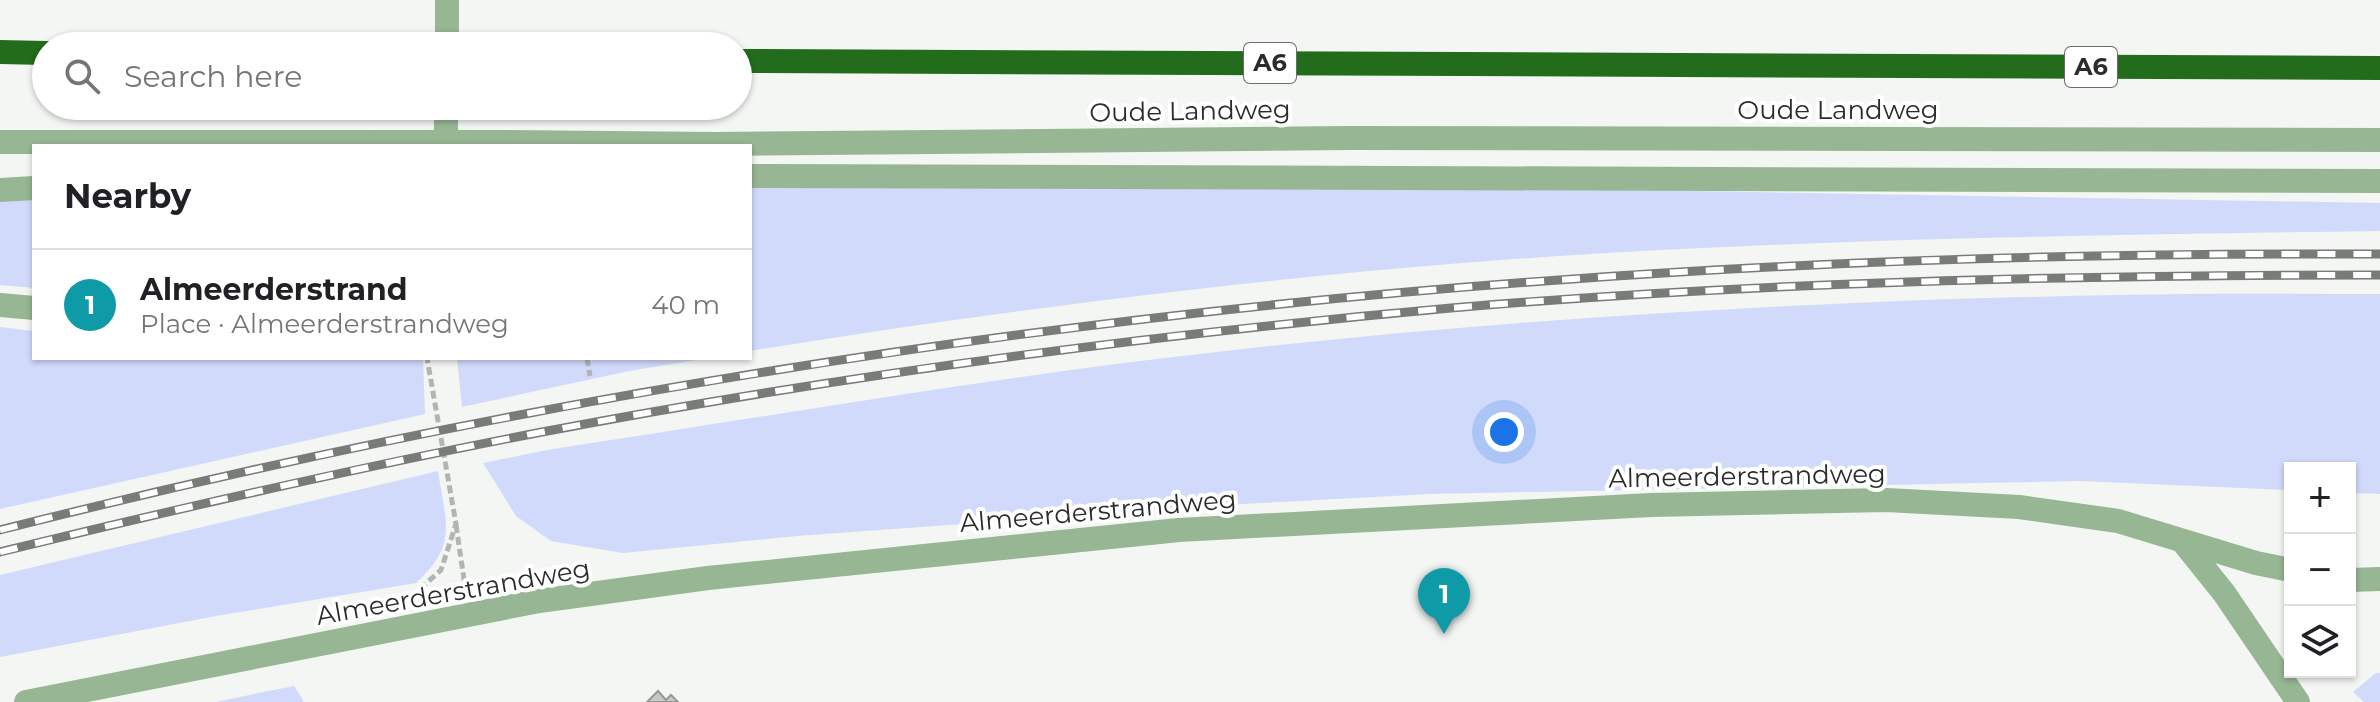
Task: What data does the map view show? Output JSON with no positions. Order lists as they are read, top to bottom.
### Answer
{
  "streets": {
    "highway": ["A6"],
    "street": ["Oude Landweg", "Almeerderstrandweg"]
  },
  "page": {
    "search": "Search here",
    "heading": "Nearby",
    "list": [
      {
        "mark": "1",
        "name": "Almeerderstrand",
        "note": "Place · Almeerderstrandweg",
        "value": "40 m"
      }
    ],
    "map_buttons": ["+", "−"],
    "pins": "1"
  }
}
